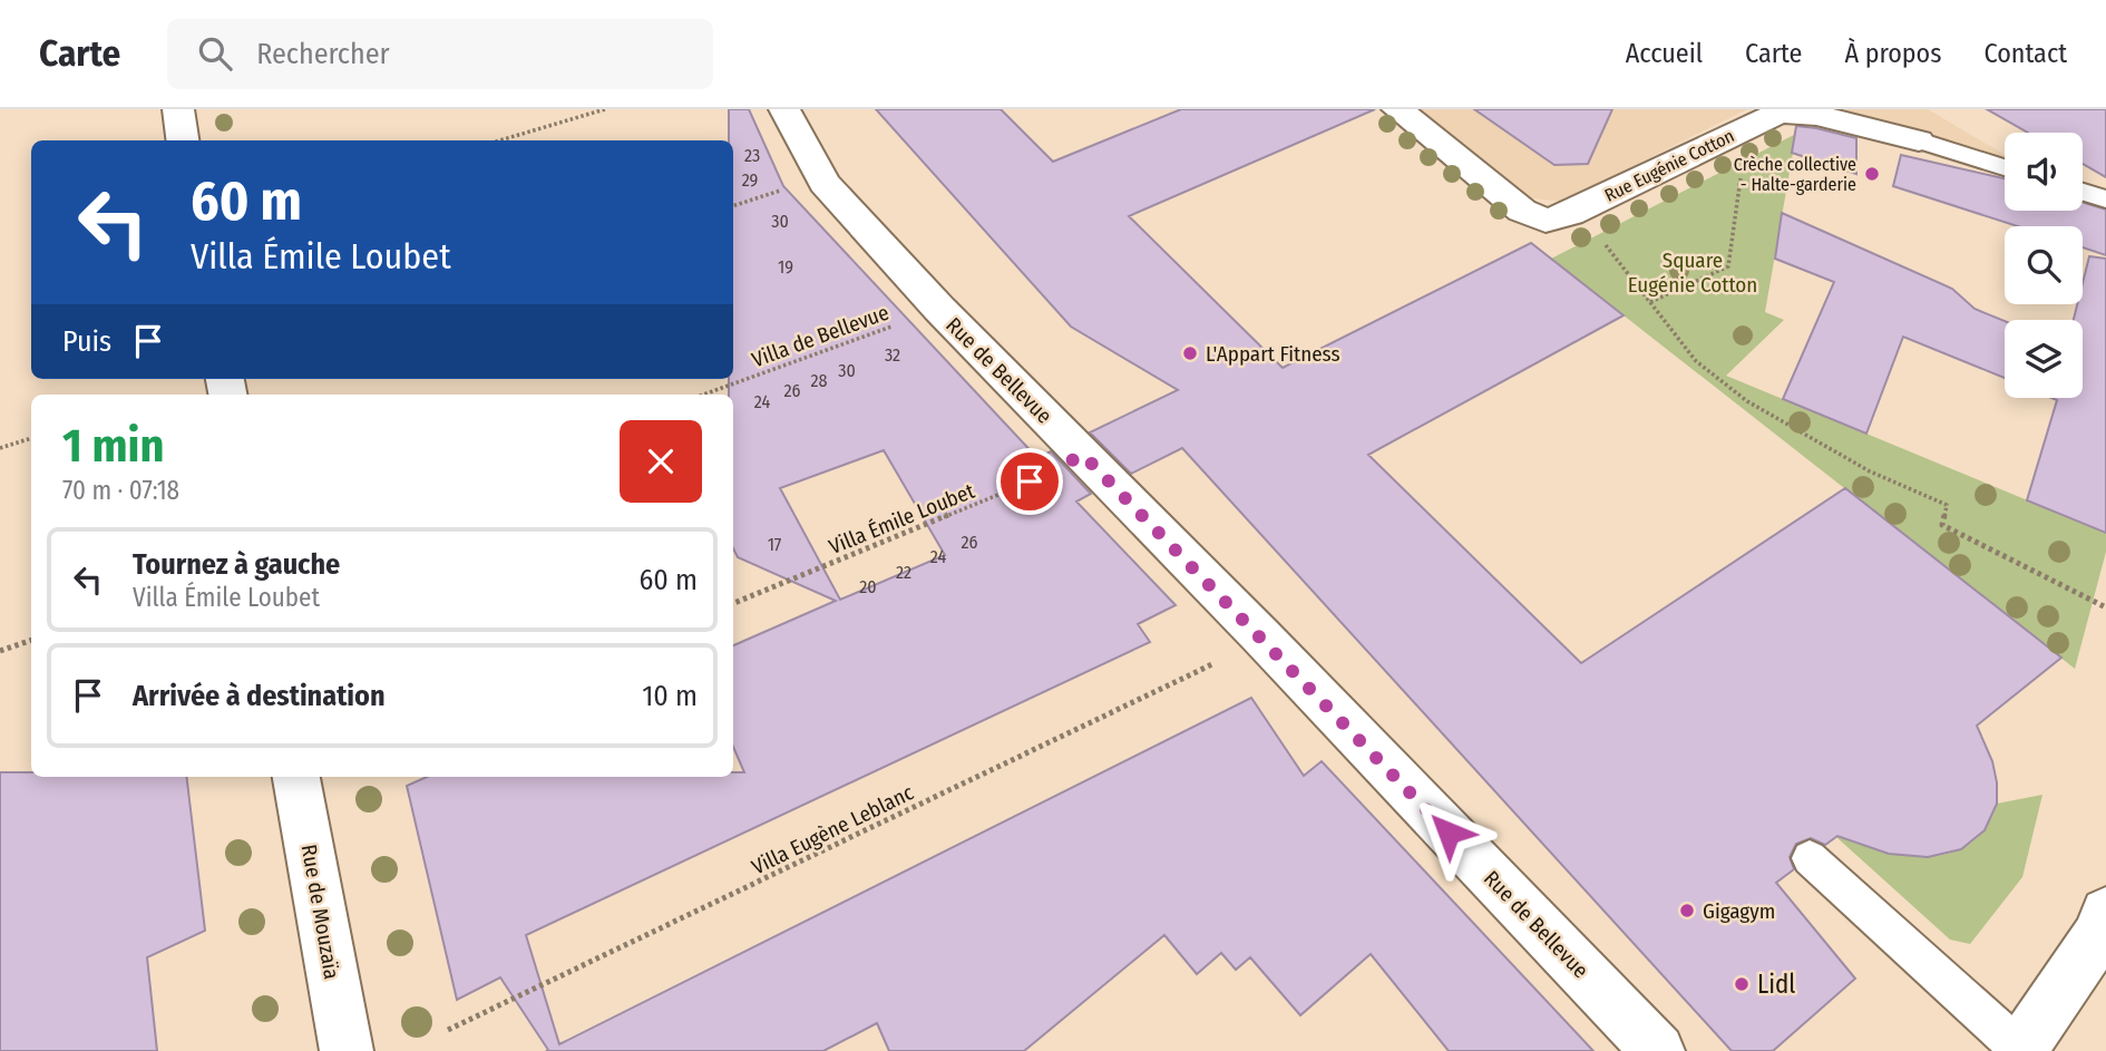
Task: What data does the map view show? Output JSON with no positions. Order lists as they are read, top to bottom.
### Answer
{
  "streets": {
    "street": ["Rue Eugénie Cotton", "Rue de Bellevue", "Rue de Mouzaïa"],
    "path": ["Villa de Bellevue", "Villa Émile Loubet", "Villa Eugène Leblanc"]
  },
  "crossings": [
    ["Rue de Bellevue", "Villa Émile Loubet"]
  ],
  "parks": ["Square Eugénie Cotton"],
  "places": [
    "Crèche collective - Halte-garderie",
    "L'Appart Fitness",
    "Gigagym",
    "Lidl"
  ],
  "house_numbers": [
    "23",
    "29",
    "30",
    "19",
    "32",
    "30",
    "28",
    "26",
    "24",
    "26",
    "17",
    "24",
    "22",
    "20"
  ],
  "page": {
    "header": "Carte",
    "search": "Rechercher",
    "nav": [
      "Accueil",
      "Carte",
      "À propos",
      "Contact"
    ],
    "turn": ["60 m", "Villa Émile Loubet"],
    "then": "Puis",
    "heading": ["1 min", "70 m · 07:18"],
    "list": [
      {
        "name": "Tournez à gauche",
        "note": "Villa Émile Loubet",
        "value": "60 m"
      },
      {
        "name": "Arrivée à destination",
        "value": "10 m"
      }
    ]
  }
}
